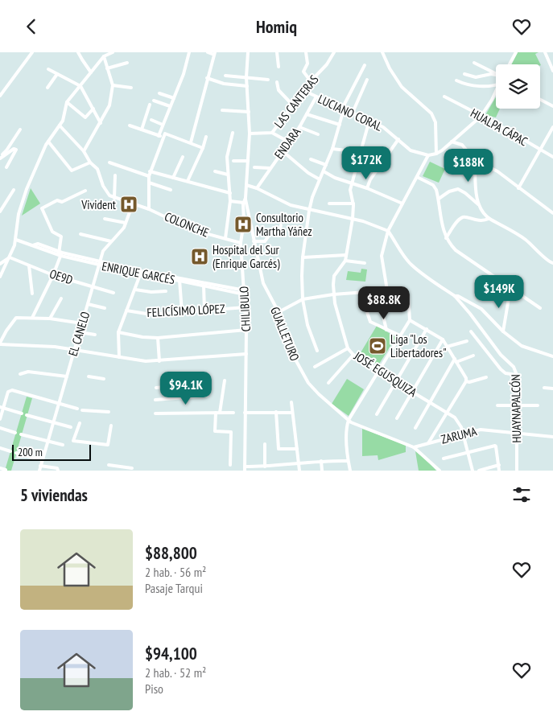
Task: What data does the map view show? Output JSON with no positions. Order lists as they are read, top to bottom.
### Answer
{
  "streets": {
    "street": [
      "LAS CANTERAS",
      "LUCIANO CORAL",
      "HUALPA CÁPAC",
      "ENDARA",
      "COLONCHE",
      "ENRIQUE GARCÉS",
      "OE9D",
      "CHILIBULO",
      "FELICÍSIMO LÓPEZ",
      "EL CANELO",
      "GUALLETURO",
      "JOSÉ EGUSQUIZA",
      "HUAYNAPALCÓN",
      "ZARUMA"
    ]
  },
  "crossings": [
    ["LAS CANTERAS", "LUCIANO CORAL"],
    ["LAS CANTERAS", "CHILIBULO"],
    ["LUCIANO CORAL", "HUALPA CÁPAC"],
    ["LUCIANO CORAL", "ENDARA"],
    ["LUCIANO CORAL", "JOSÉ EGUSQUIZA"],
    ["COLONCHE", "CHILIBULO"],
    ["COLONCHE", "EL CANELO"],
    ["ENRIQUE GARCÉS", "CHILIBULO"],
    ["ENRIQUE GARCÉS", "EL CANELO"],
    ["OE9D", "EL CANELO"],
    ["CHILIBULO", "FELICÍSIMO LÓPEZ"],
    ["CHILIBULO", "GUALLETURO"],
    ["GUALLETURO", "ZARUMA"],
    ["JOSÉ EGUSQUIZA", "ZARUMA"],
    ["HUAYNAPALCÓN", "ZARUMA"]
  ],
  "places": {
    "hospital": ["Vivident", "Consultorio Martha Yáñez", "Hospital del Sur (Enrique Garcés)"],
    "sports": ["Liga \"Los Libertadores\""]
  },
  "scale_bar": "200 m",
  "page": {
    "header": "Homiq",
    "price": [
      "$172K",
      "$188K",
      "$149K",
      "$88.8K",
      "$94.1K"
    ],
    "scale": "200 m",
    "heading": "5 viviendas",
    "list": [
      {
        "name": "$88,800",
        "note": "2 hab. · 56 m² · Pasaje Tarqui"
      },
      {
        "name": "$94,100",
        "note": "2 hab. · 52 m² · Piso"
      }
    ]
  }
}
